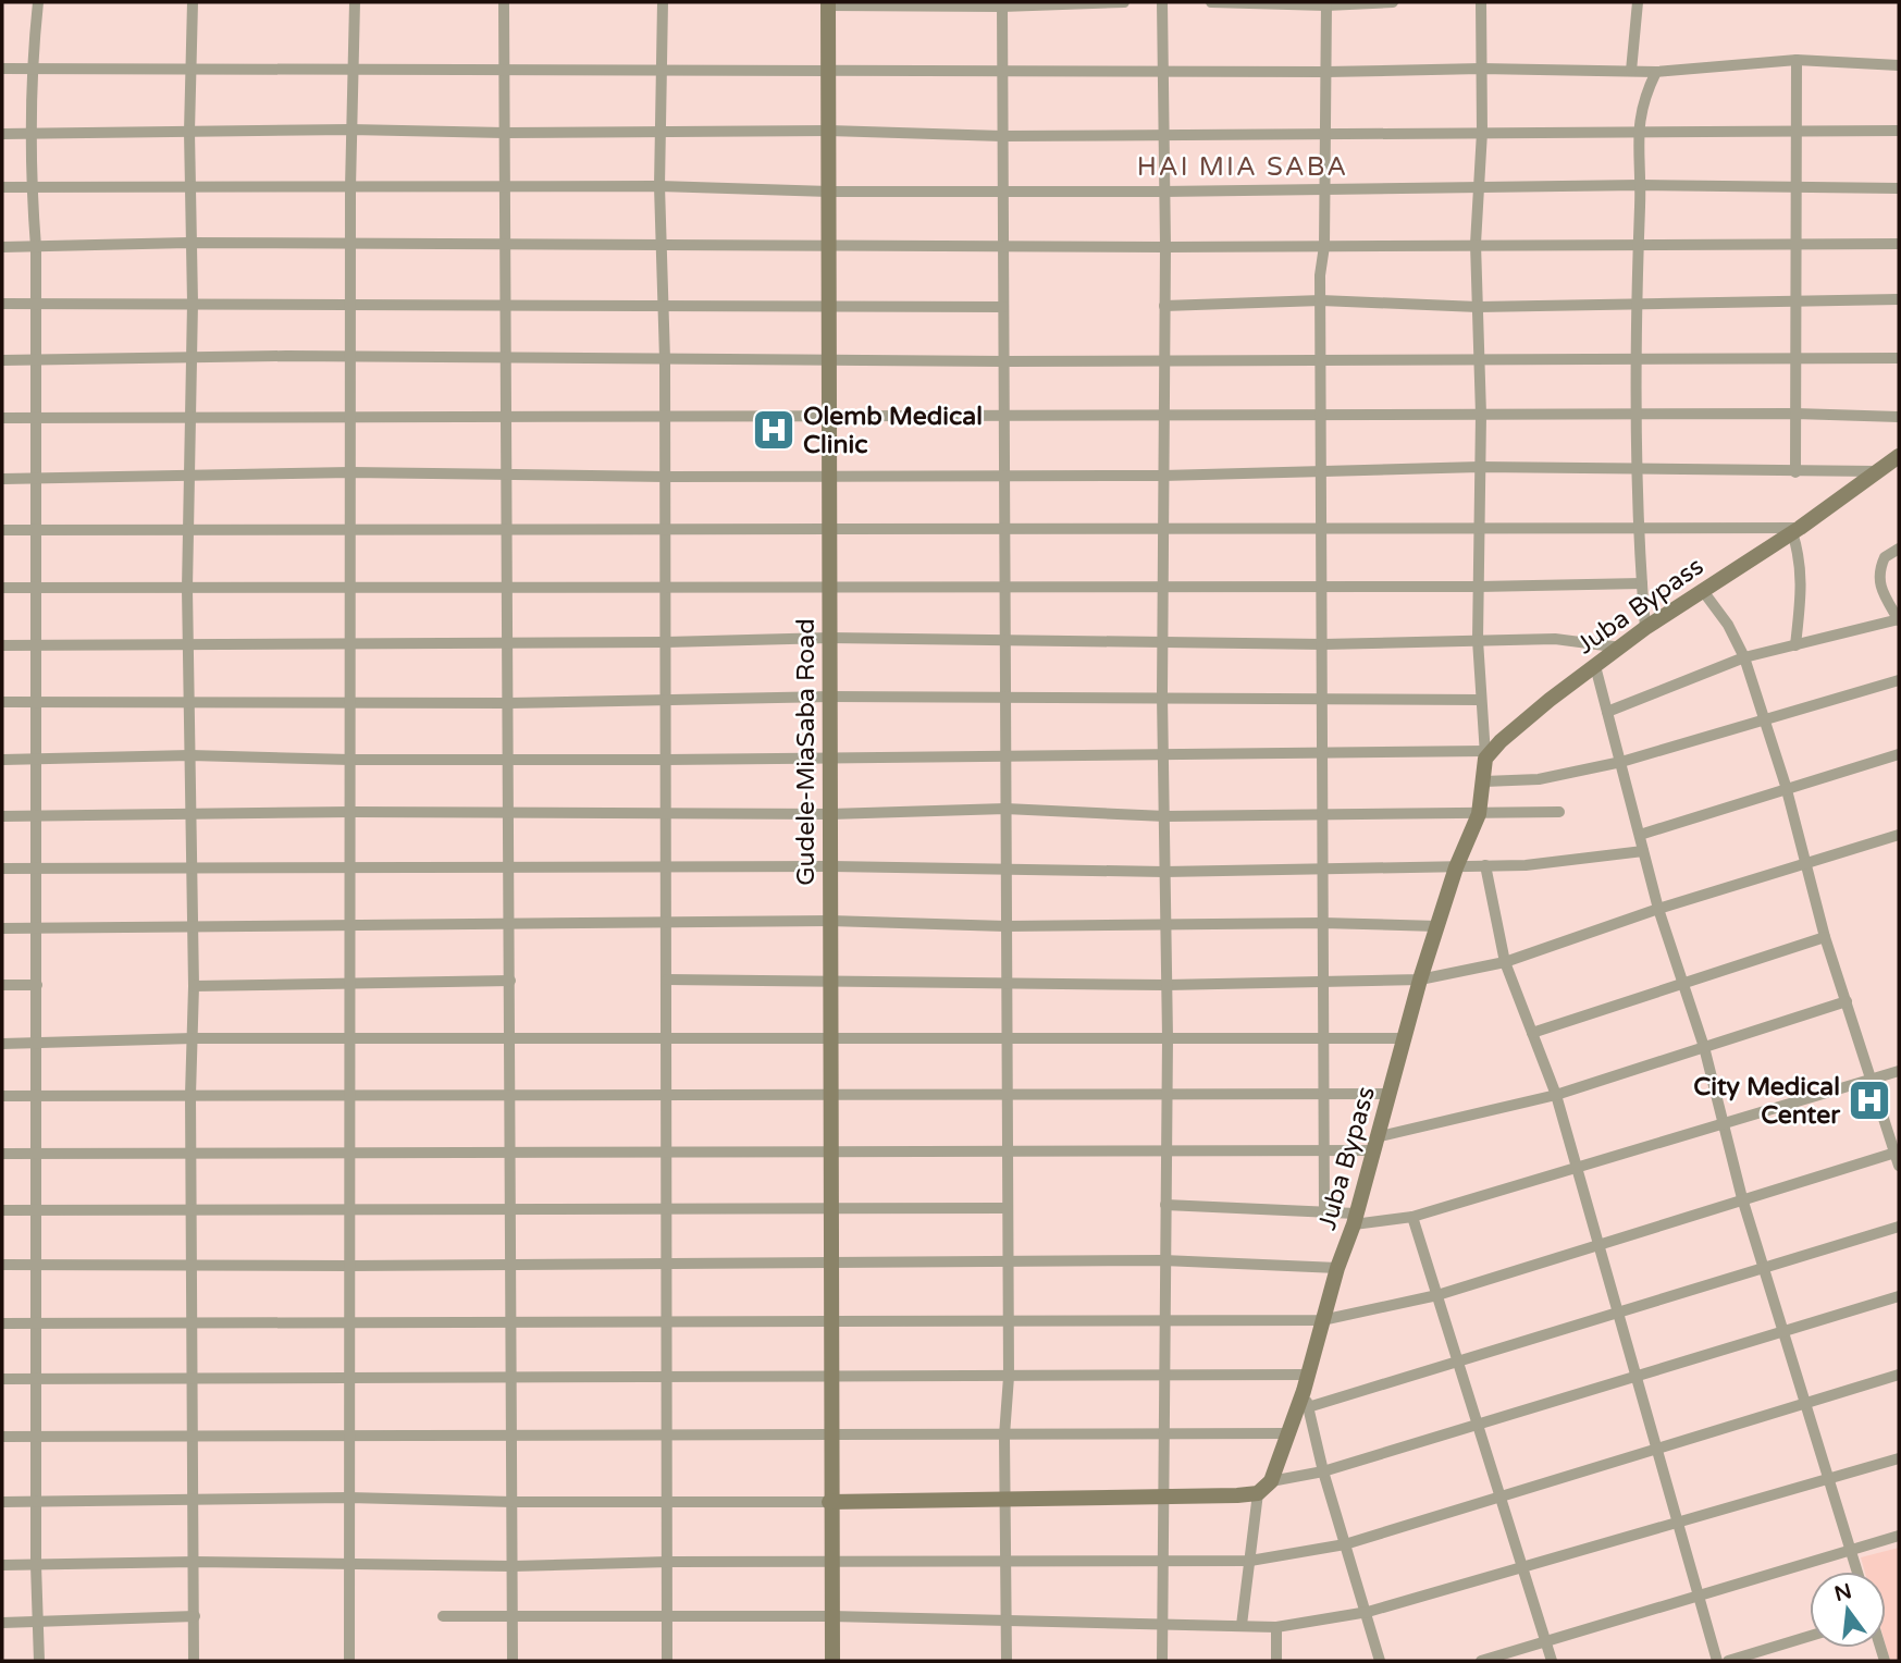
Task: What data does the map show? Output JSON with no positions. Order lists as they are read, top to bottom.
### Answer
{
  "streets": {
    "main road": ["Juba Bypass", "Gudele-MiaSaba Road"]
  },
  "districts": ["HAI MIA SABA"],
  "places": {
    "hospital": ["Olemb Medical Clinic", "City Medical Center"]
  },
  "north": "top"
}
